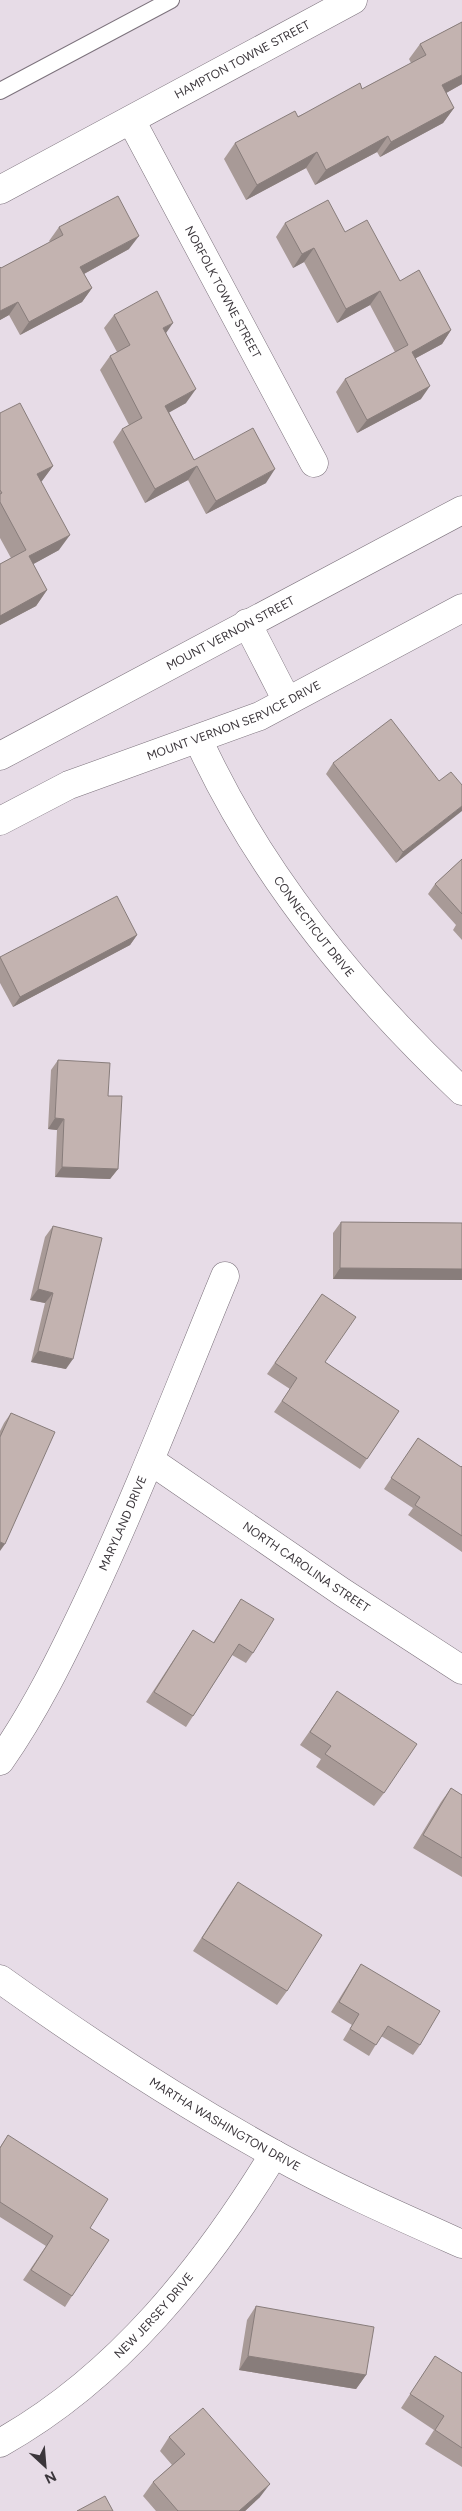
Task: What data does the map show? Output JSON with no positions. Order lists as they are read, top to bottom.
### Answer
{
  "streets": {
    "street": [
      "HAMPTON TOWNE STREET",
      "NORFOLK TOWNE STREET",
      "MOUNT VERNON STREET",
      "MOUNT VERNON SERVICE DRIVE",
      "CONNECTICUT DRIVE",
      "MARYLAND DRIVE",
      "NORTH CAROLINA STREET",
      "MARTHA WASHINGTON DRIVE",
      "NEW JERSEY DRIVE"
    ]
  },
  "crossings": [
    ["HAMPTON TOWNE STREET", "NORFOLK TOWNE STREET"],
    ["MOUNT VERNON SERVICE DRIVE", "CONNECTICUT DRIVE"],
    ["MARYLAND DRIVE", "NORTH CAROLINA STREET"],
    ["MARTHA WASHINGTON DRIVE", "NEW JERSEY DRIVE"]
  ],
  "north": "bottom right"
}
